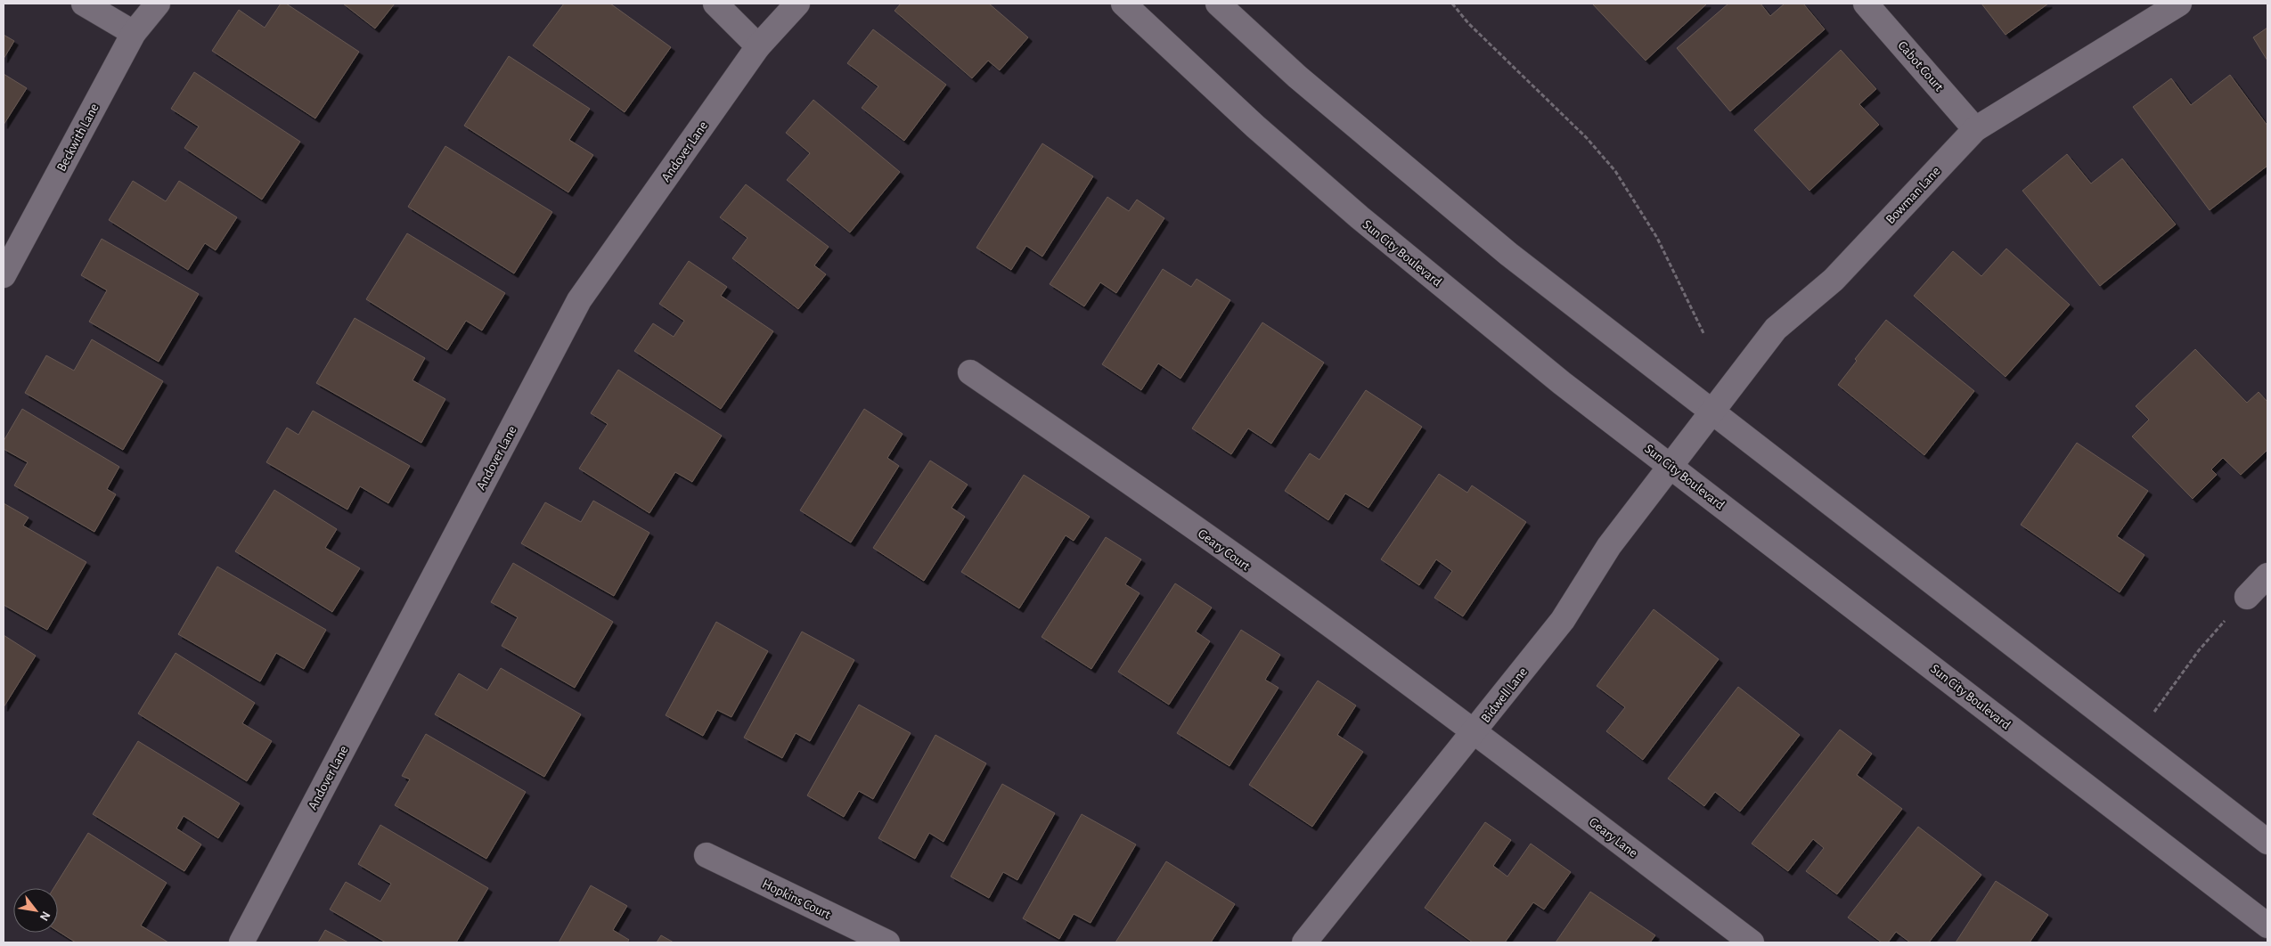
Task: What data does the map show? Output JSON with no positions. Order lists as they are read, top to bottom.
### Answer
{
  "streets": {
    "street": [
      "Cabot Court",
      "Beckwith Lane",
      "Andover Lane",
      "Bowman Lane",
      "Sun City Boulevard",
      "Geary Court",
      "Bidwell Lane",
      "Geary Lane",
      "Hopkins Court"
    ]
  },
  "crossings": [
    ["Cabot Court", "Bowman Lane"],
    ["Bowman Lane", "Bidwell Lane"],
    ["Sun City Boulevard", "Bidwell Lane"],
    ["Geary Court", "Bidwell Lane"],
    ["Geary Court", "Geary Lane"],
    ["Bidwell Lane", "Geary Lane"]
  ],
  "north": "bottom right"
}
